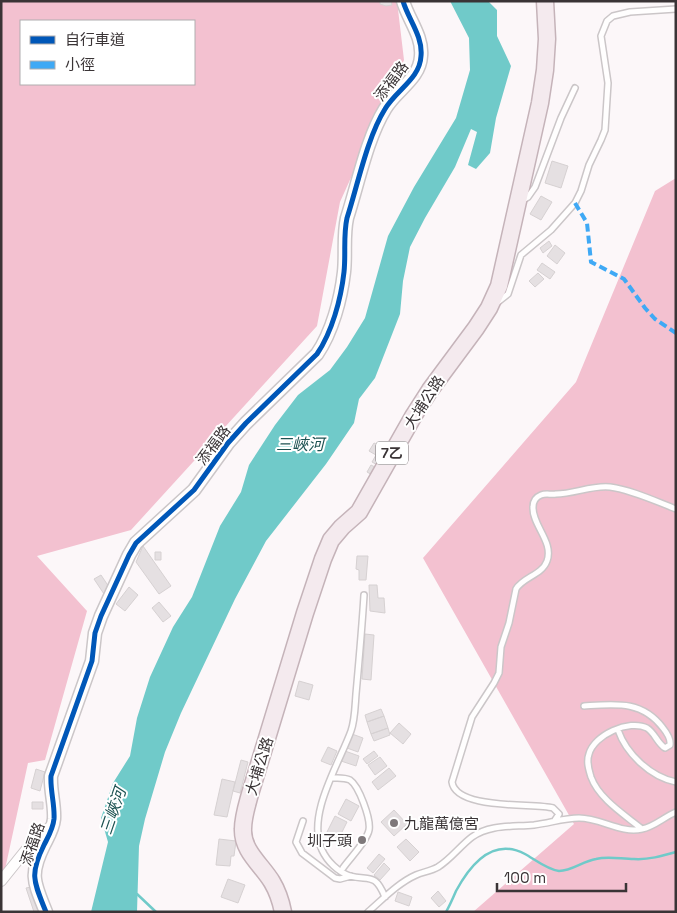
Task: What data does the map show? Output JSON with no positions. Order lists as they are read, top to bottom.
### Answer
{
  "streets": {
    "main road": ["大埔公路", "7乙"],
    "street": ["添福路"]
  },
  "water": ["三峽河"],
  "places": ["九龍萬億宮", "圳子頭"],
  "legend": ["自行車道", "小徑"],
  "scale_bar": "100 m"
}
